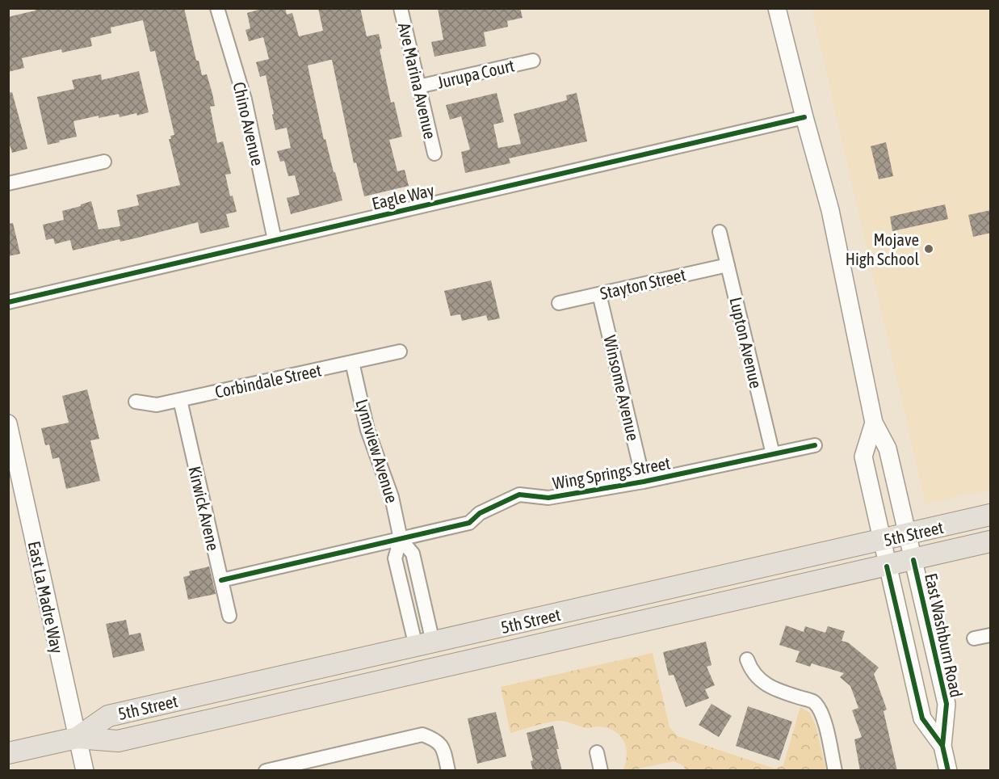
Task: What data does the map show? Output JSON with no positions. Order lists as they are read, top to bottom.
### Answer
{
  "streets": {
    "main road": ["5th Street"],
    "street": [
      "Jurupa Court",
      "Ave Marina Avenue",
      "Chino Avenue",
      "Eagle Way",
      "Stayton Street",
      "Lupton Avenue",
      "Corbindale Street",
      "Winsome Avenue",
      "Lynnview Avenue",
      "Wing Springs Street",
      "Kirwick Avene",
      "East La Madre Way",
      "East Washburn Road"
    ]
  },
  "crossings": [
    ["Jurupa Court", "Ave Marina Avenue"],
    ["Chino Avenue", "Eagle Way"],
    ["Eagle Way", "East Washburn Road"],
    ["Stayton Street", "Lupton Avenue"],
    ["Stayton Street", "Winsome Avenue"],
    ["Lupton Avenue", "Wing Springs Street"],
    ["Corbindale Street", "Lynnview Avenue"],
    ["Corbindale Street", "Kirwick Avene"],
    ["Winsome Avenue", "Wing Springs Street"],
    ["Lynnview Avenue", "Wing Springs Street"],
    ["Lynnview Avenue", "5th Street"],
    ["Wing Springs Street", "Kirwick Avene"],
    ["5th Street", "East La Madre Way"],
    ["5th Street", "East Washburn Road"]
  ],
  "places": ["Mojave High School"]
}
